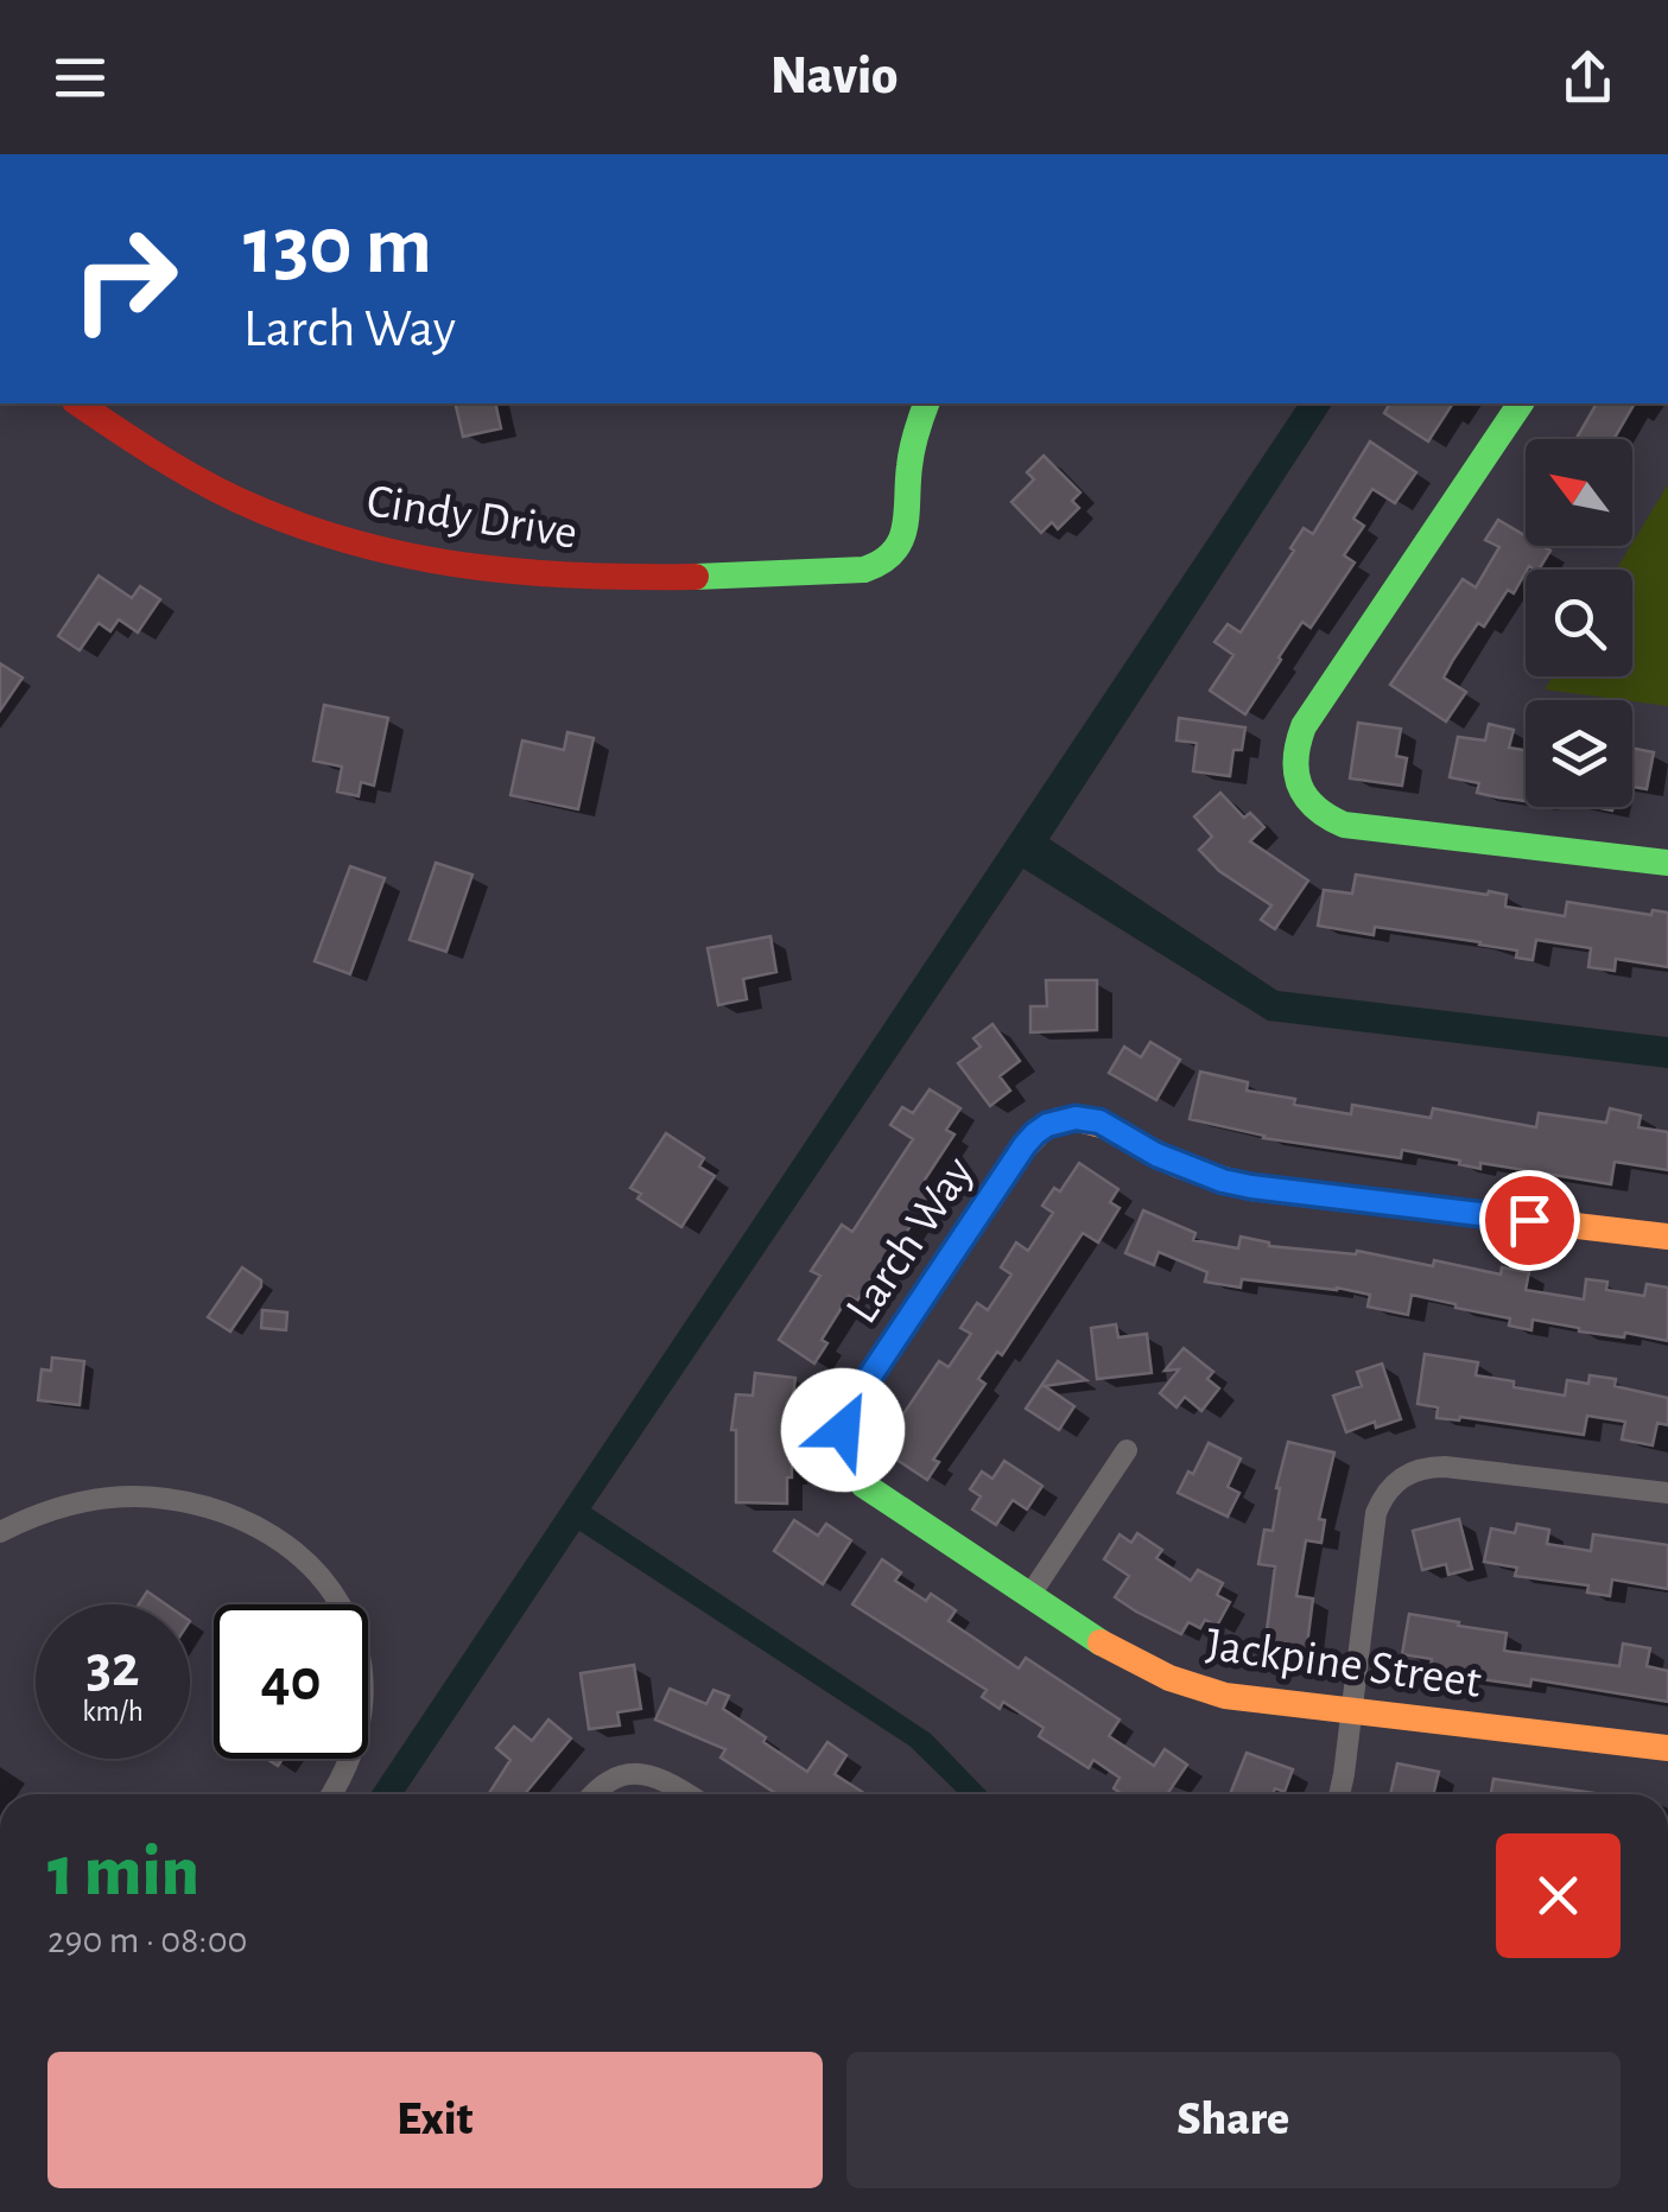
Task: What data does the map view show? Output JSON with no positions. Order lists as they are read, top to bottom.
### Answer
{
  "streets": {
    "street": ["Cindy Drive", "Larch Way", "Jackpine Street"]
  },
  "crossings": [
    ["Larch Way", "Jackpine Street"]
  ],
  "north": "top left",
  "page": {
    "header": "Navio",
    "turn": ["130 m", "Larch Way"],
    "speed": "32 km/h",
    "limit": "40",
    "heading": ["1 min", "290 m · 08:00"],
    "buttons": ["Exit", "Share"]
  }
}
